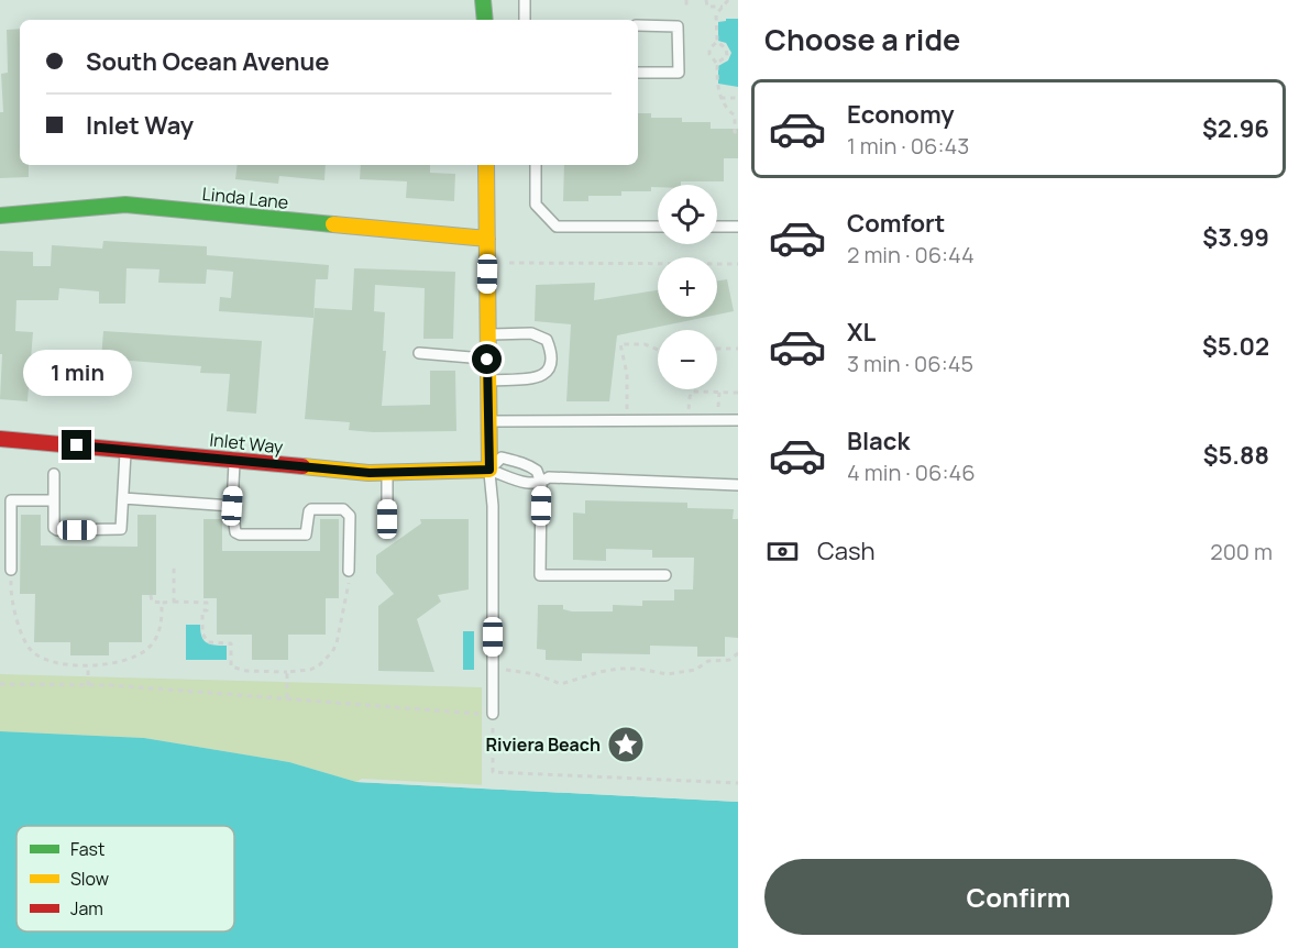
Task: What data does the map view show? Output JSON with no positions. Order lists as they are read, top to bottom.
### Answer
{
  "streets": {
    "street": ["Linda Lane", "Inlet Way"]
  },
  "places": {
    "place": ["Riviera Beach"]
  },
  "legend": ["Fast", "Slow", "Jam"],
  "page": {
    "heading": "Choose a ride",
    "banner": ["South Ocean Avenue", "Inlet Way"],
    "list": [
      {
        "name": "Economy",
        "note": "1 min · 06:43",
        "value": "$2.96"
      },
      {
        "name": "Comfort",
        "note": "2 min · 06:44",
        "value": "$3.99"
      },
      {
        "name": "XL",
        "note": "3 min · 06:45",
        "value": "$5.02"
      },
      {
        "name": "Black",
        "note": "4 min · 06:46",
        "value": "$5.88"
      }
    ],
    "map_buttons": ["+", "−"],
    "bubble": "1 min",
    "pay": ["Cash", "200 m"],
    "buttons": "Confirm"
  }
}
